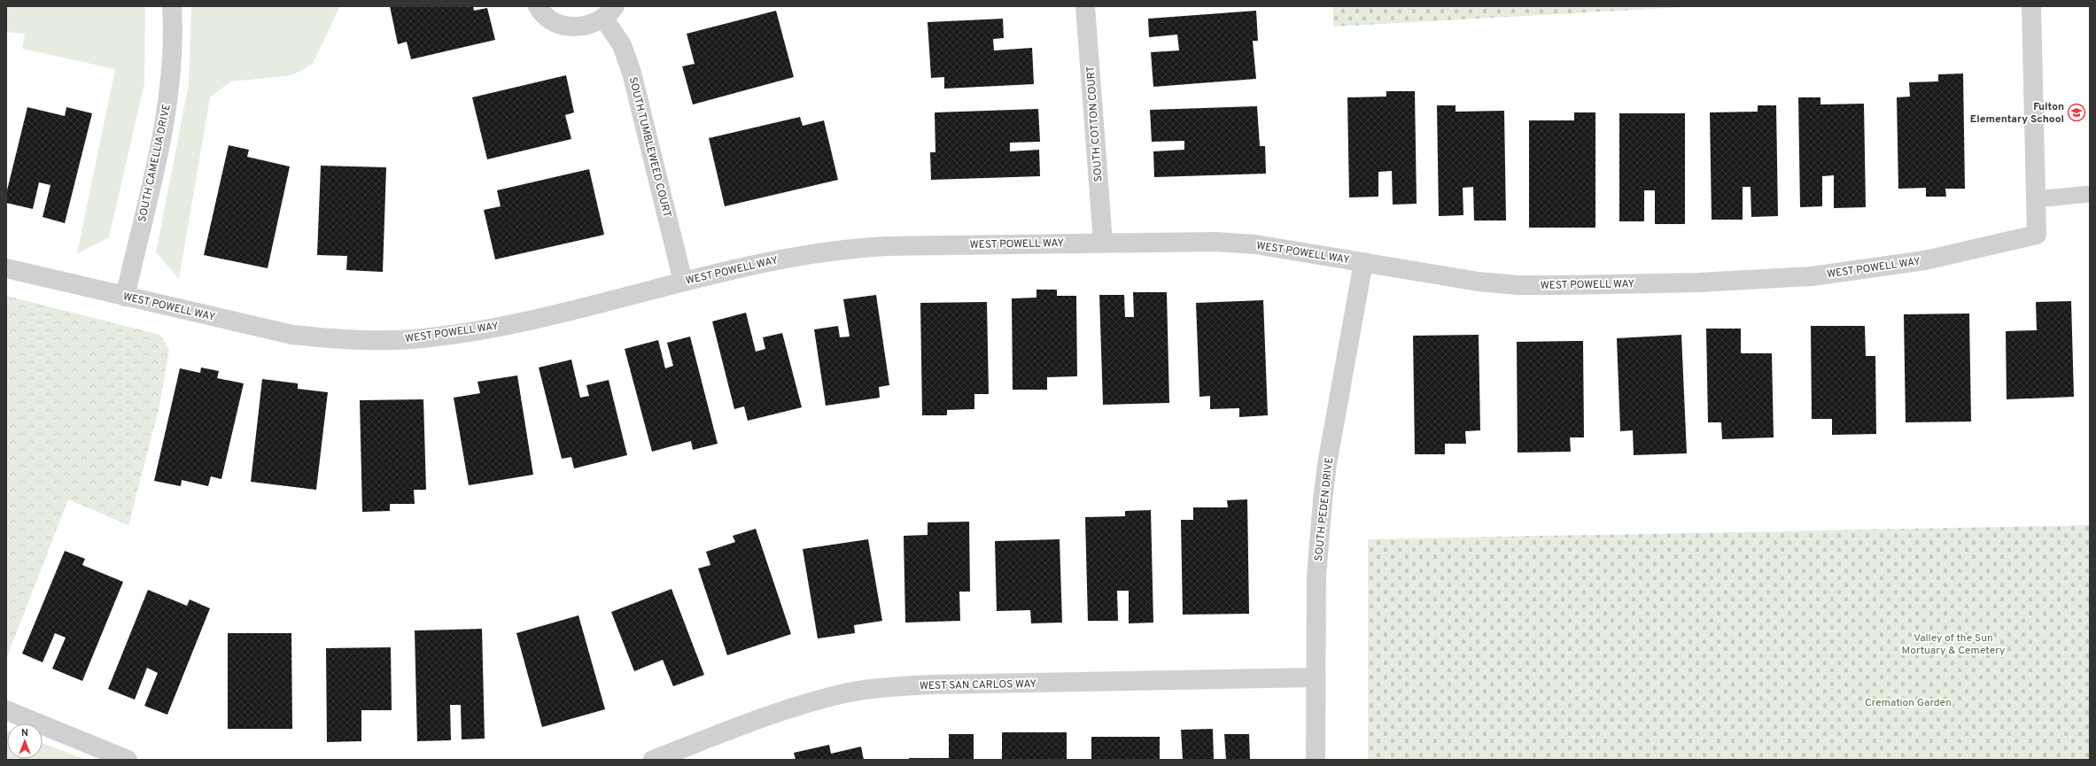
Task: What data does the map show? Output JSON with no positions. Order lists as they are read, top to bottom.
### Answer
{
  "streets": {
    "street": [
      "SOUTH COTTON COURT",
      "SOUTH TUMBLEWEED COURT",
      "SOUTH CAMELLIA DRIVE",
      "WEST POWELL WAY",
      "SOUTH PEDEN DRIVE",
      "WEST SAN CARLOS WAY"
    ]
  },
  "crossings": [
    ["SOUTH COTTON COURT", "WEST POWELL WAY"],
    ["SOUTH TUMBLEWEED COURT", "WEST POWELL WAY"],
    ["SOUTH CAMELLIA DRIVE", "WEST POWELL WAY"],
    ["WEST POWELL WAY", "SOUTH PEDEN DRIVE"],
    ["SOUTH PEDEN DRIVE", "WEST SAN CARLOS WAY"]
  ],
  "parks": ["Valley of the Sun Mortuary & Cemetery", "Cremation Garden"],
  "places": {
    "school or university": ["Fulton Elementary School"]
  },
  "north": "top"
}
